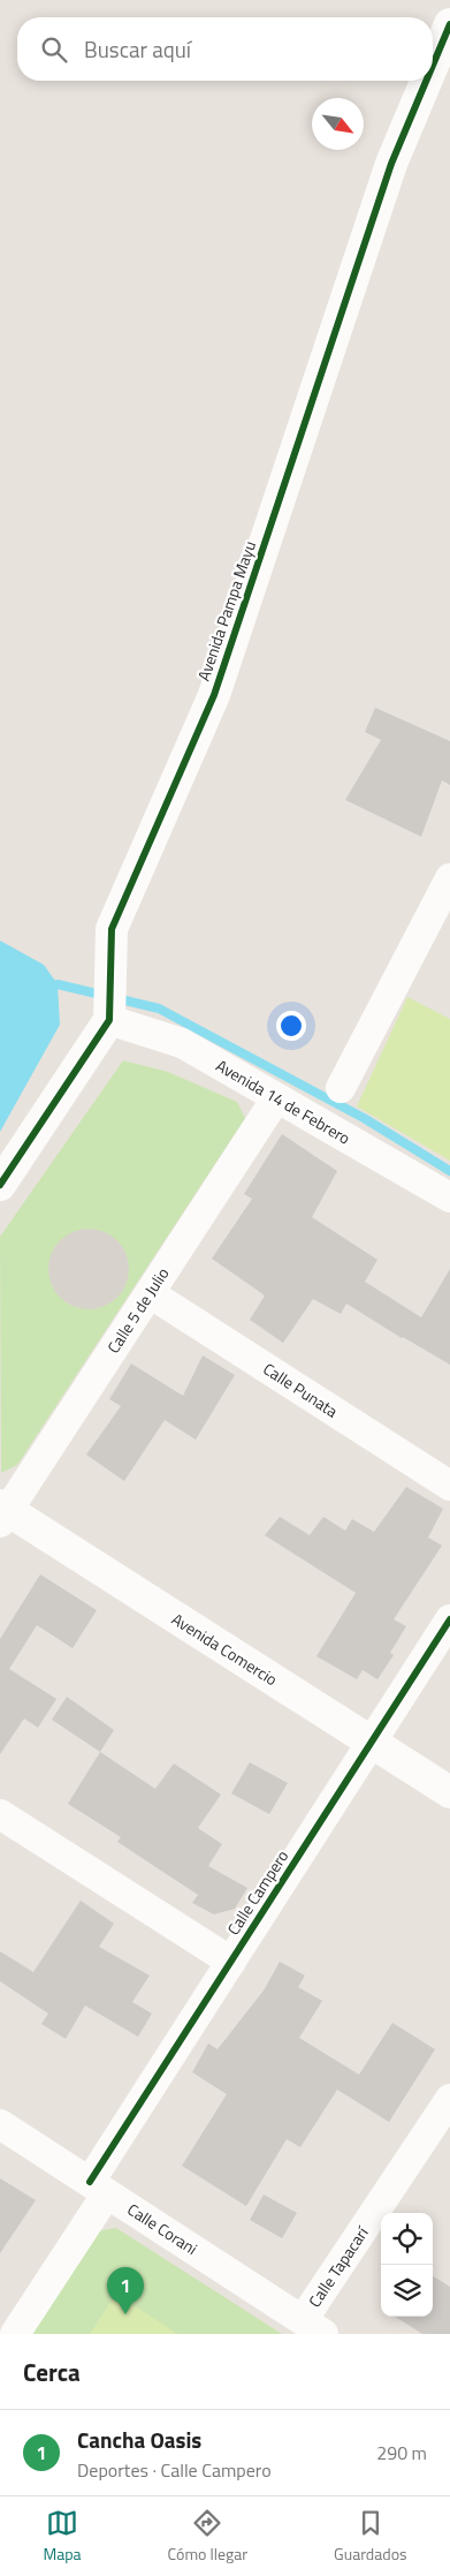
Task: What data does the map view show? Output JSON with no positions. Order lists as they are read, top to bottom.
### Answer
{
  "streets": {
    "street": [
      "Avenida Pampa Mayu",
      "Avenida 14 de Febrero",
      "Calle 5 de Julio",
      "Calle Punata",
      "Avenida Comercio",
      "Calle Campero",
      "Calle Corani",
      "Calle Tapacarí"
    ]
  },
  "crossings": [
    ["Avenida Pampa Mayu", "Avenida 14 de Febrero"],
    ["Avenida 14 de Febrero", "Calle 5 de Julio"],
    ["Calle 5 de Julio", "Calle Punata"],
    ["Calle 5 de Julio", "Avenida Comercio"],
    ["Avenida Comercio", "Calle Campero"],
    ["Calle Campero", "Calle Corani"],
    ["Calle Corani", "Calle Tapacarí"]
  ],
  "north": "bottom right",
  "page": {
    "search": "Buscar aquí",
    "pins": "1",
    "heading": "Cerca",
    "list": [
      {
        "mark": "1",
        "name": "Cancha Oasis",
        "note": "Deportes · Calle Campero",
        "value": "290 m"
      }
    ],
    "nav": ["Mapa", "Cómo llegar", "Guardados"]
  }
}
